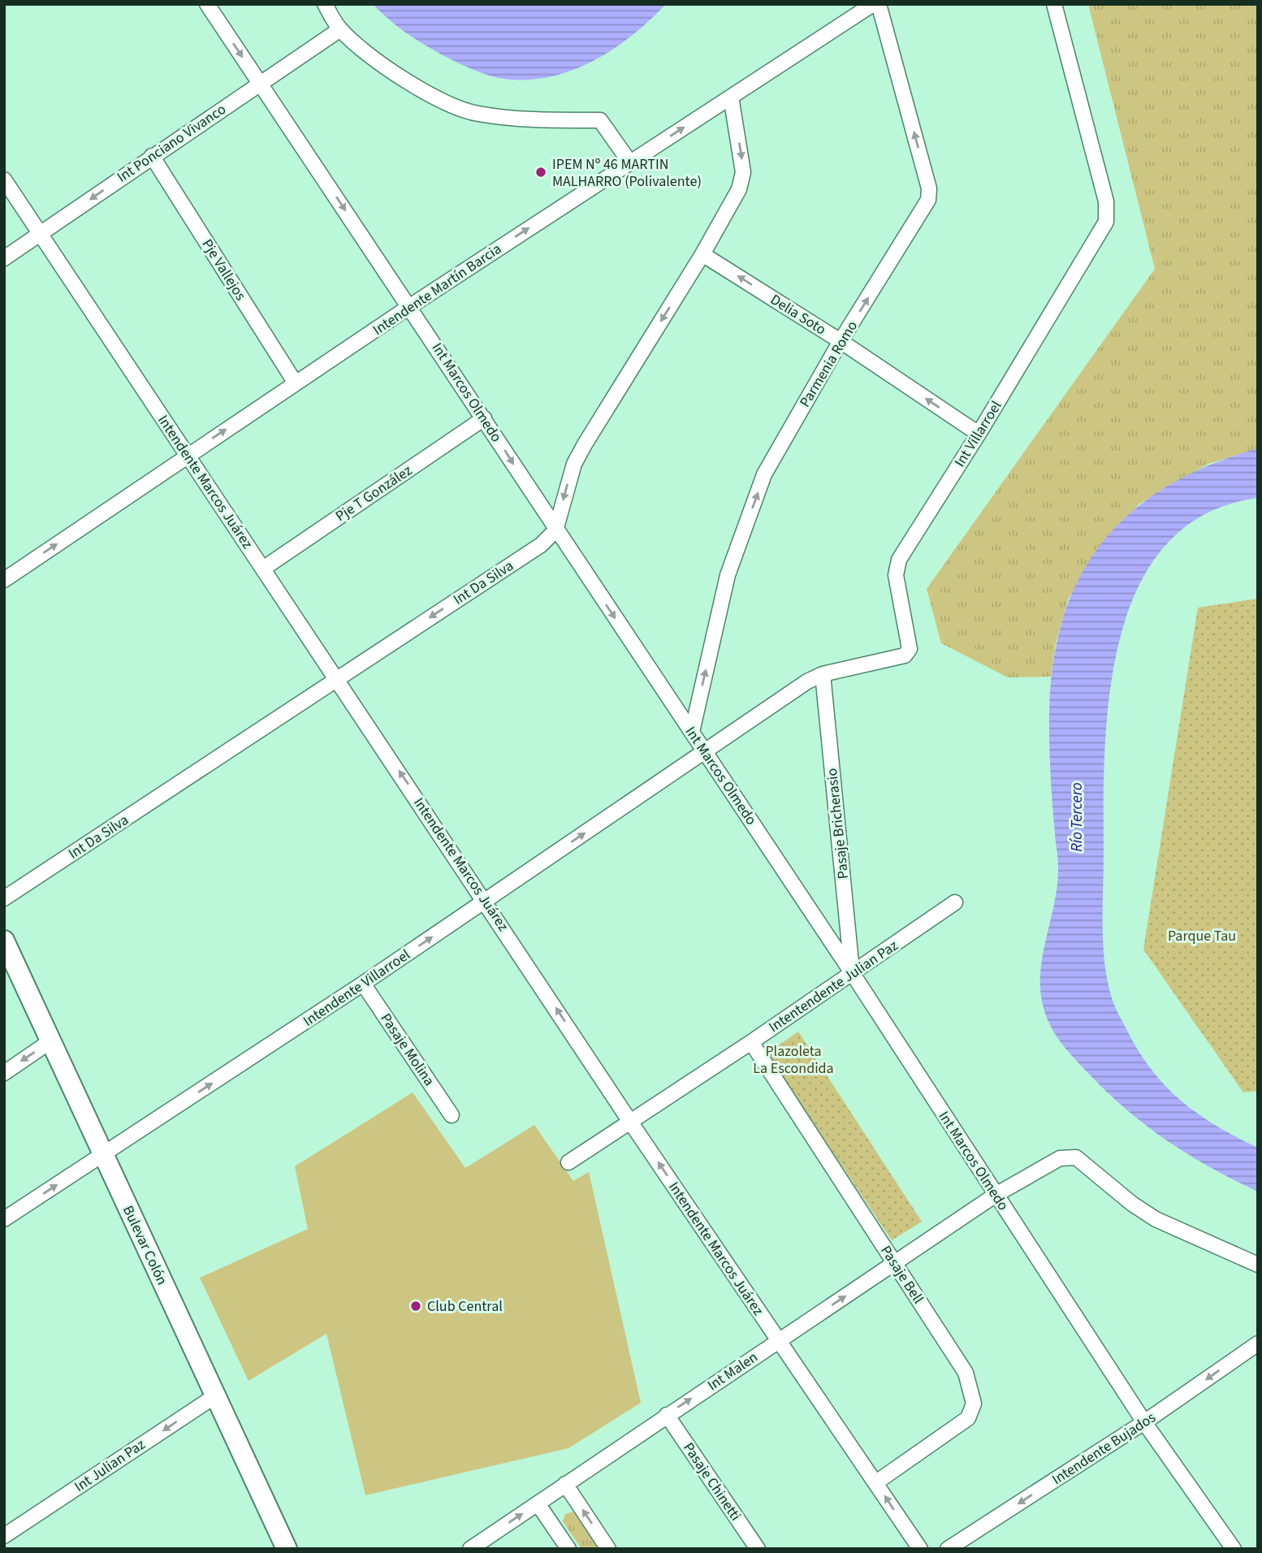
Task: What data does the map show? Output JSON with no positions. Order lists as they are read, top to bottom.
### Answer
{
  "streets": {
    "main road": ["Bulevar Colón"],
    "street": [
      "Int Ponciano Vivanco",
      "Pje Vallejos",
      "Intendente Martín Barcia",
      "Delia Soto",
      "Parmenia Romo",
      "Int Marcos Olmedo",
      "Int Villarroel",
      "Intendente Marcos Juárez",
      "Pje T González",
      "Int Da Silva",
      "Pasaje Bricherasio",
      "Intentendente Julian Paz",
      "Intendente Villarroel",
      "Pasaje Molina",
      "Pasaje Bell",
      "Int Malen",
      "Intendente Bujados",
      "Int Julian Paz",
      "Pasaje Chinetti"
    ]
  },
  "crossings": [
    ["Int Ponciano Vivanco", "Pje Vallejos"],
    ["Int Ponciano Vivanco", "Int Marcos Olmedo"],
    ["Int Ponciano Vivanco", "Intendente Marcos Juárez"],
    ["Pje Vallejos", "Intendente Martín Barcia"],
    ["Intendente Martín Barcia", "Int Marcos Olmedo"],
    ["Intendente Martín Barcia", "Intendente Marcos Juárez"],
    ["Delia Soto", "Parmenia Romo"],
    ["Delia Soto", "Int Villarroel"],
    ["Parmenia Romo", "Int Marcos Olmedo"],
    ["Int Marcos Olmedo", "Int Villarroel"],
    ["Int Marcos Olmedo", "Pje T González"],
    ["Int Marcos Olmedo", "Int Da Silva"],
    ["Int Marcos Olmedo", "Pasaje Bricherasio"],
    ["Int Marcos Olmedo", "Intentendente Julian Paz"],
    ["Int Marcos Olmedo", "Intendente Villarroel"],
    ["Int Marcos Olmedo", "Int Malen"],
    ["Int Marcos Olmedo", "Intendente Bujados"],
    ["Int Villarroel", "Pasaje Bricherasio"],
    ["Int Villarroel", "Intendente Villarroel"],
    ["Intendente Marcos Juárez", "Pje T González"],
    ["Intendente Marcos Juárez", "Int Da Silva"],
    ["Intendente Marcos Juárez", "Intentendente Julian Paz"],
    ["Intendente Marcos Juárez", "Intendente Villarroel"],
    ["Intendente Marcos Juárez", "Pasaje Bell"],
    ["Intendente Marcos Juárez", "Int Malen"],
    ["Pasaje Bricherasio", "Intentendente Julian Paz"],
    ["Intentendente Julian Paz", "Pasaje Bell"],
    ["Intendente Villarroel", "Pasaje Molina"],
    ["Intendente Villarroel", "Bulevar Colón"],
    ["Bulevar Colón", "Int Julian Paz"],
    ["Pasaje Bell", "Int Malen"],
    ["Int Malen", "Pasaje Chinetti"]
  ],
  "one_way": [
    "Intendente Martín Barcia",
    "Delia Soto",
    "Parmenia Romo",
    "Int Marcos Olmedo",
    "Intendente Marcos Juárez",
    "Int Da Silva",
    "Intendente Villarroel",
    "Int Malen",
    "Intendente Bujados",
    "Int Julian Paz"
  ],
  "water": ["Río Tercero"],
  "parks": ["Parque Tau", "Plazoleta La Escondida"],
  "places": ["IPEM Nº 46 MARTIN MALHARRO (Polivalente)", "Club Central"]
}
